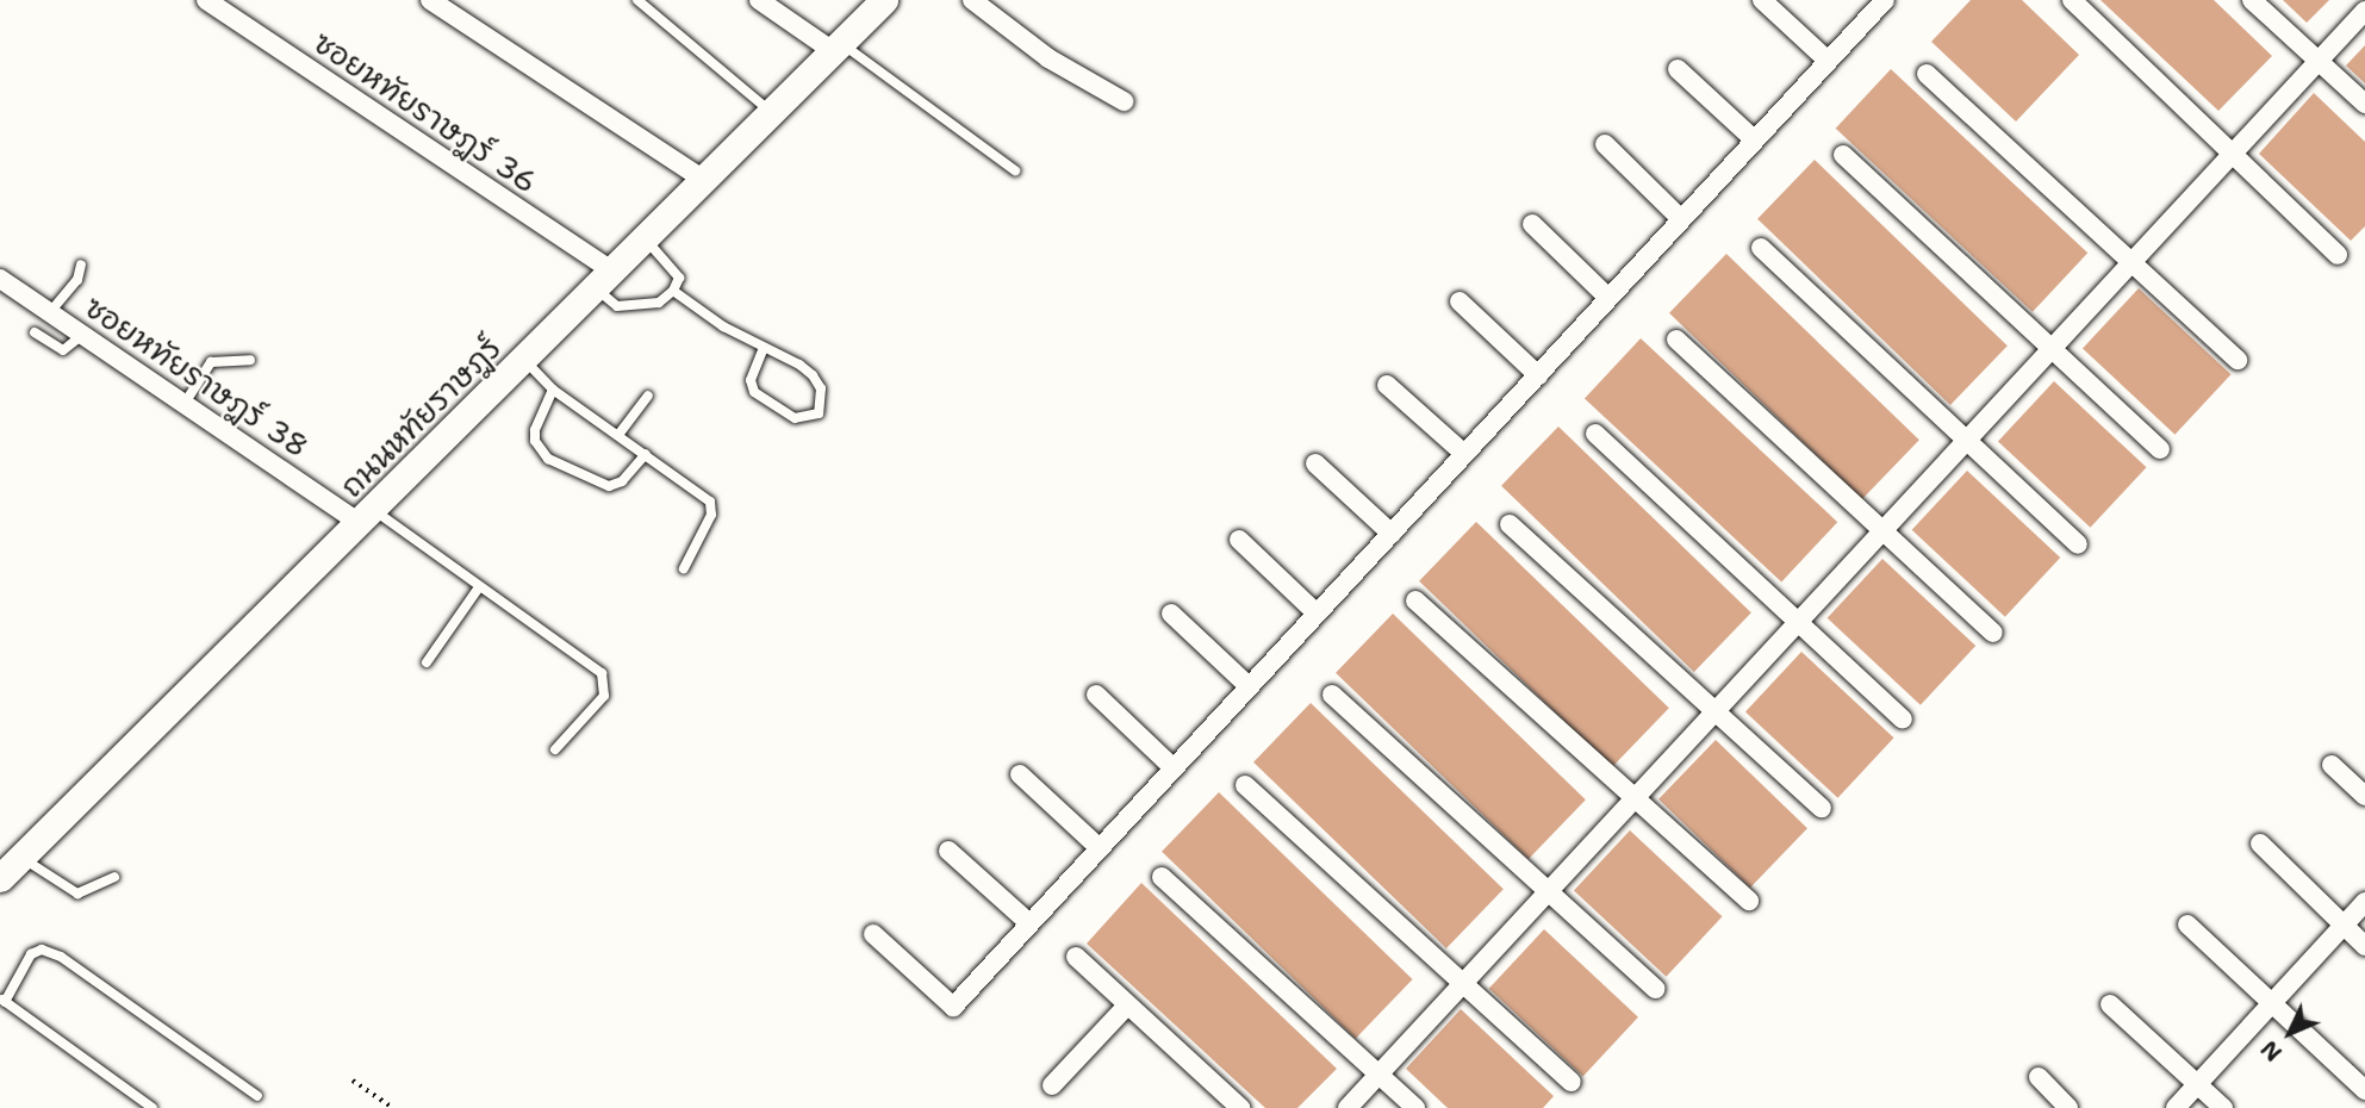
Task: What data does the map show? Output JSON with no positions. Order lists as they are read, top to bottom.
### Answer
{
  "streets": {
    "main road": ["ถนนหทัยราษฎร์"],
    "street": ["ซอยหทัยราษฎร์ 36", "ซอยหทัยราษฎร์ 38"]
  },
  "crossings": [
    ["ซอยหทัยราษฎร์ 36", "ถนนหทัยราษฎร์"],
    ["ซอยหทัยราษฎร์ 38", "ถนนหทัยราษฎร์"]
  ],
  "north": "bottom left"
}
